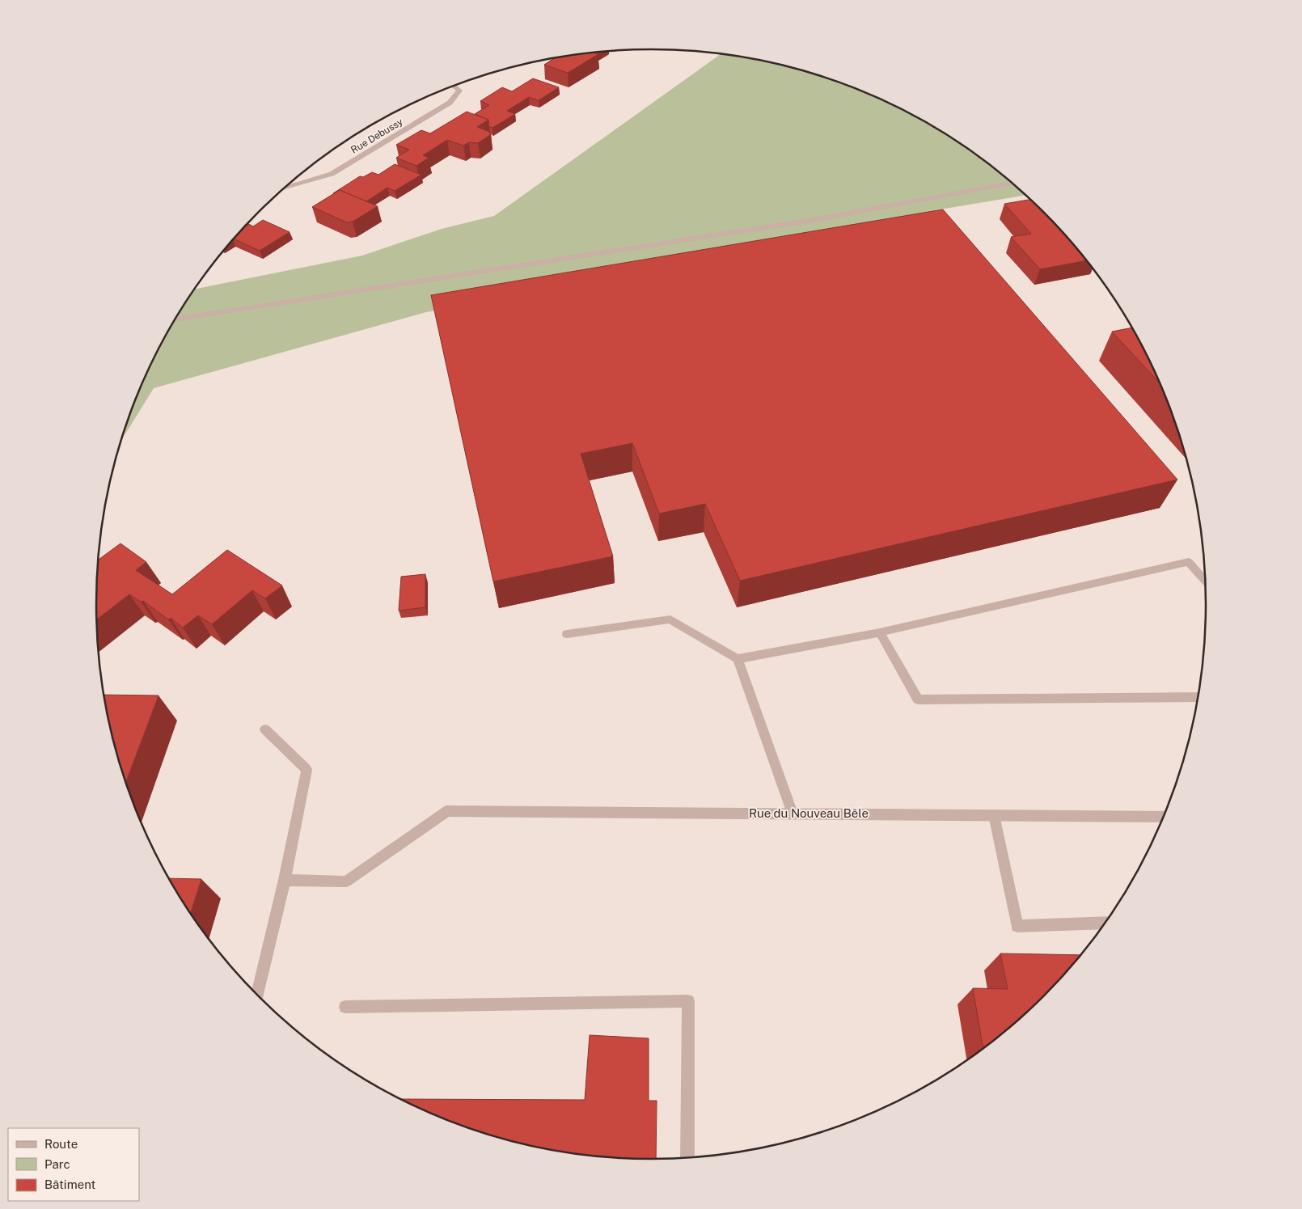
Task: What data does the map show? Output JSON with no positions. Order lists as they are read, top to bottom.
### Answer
{
  "streets": {
    "street": ["Rue Debussy", "Rue du Nouveau Bêle"]
  },
  "legend": ["Route", "Parc", "Bâtiment"]
}
